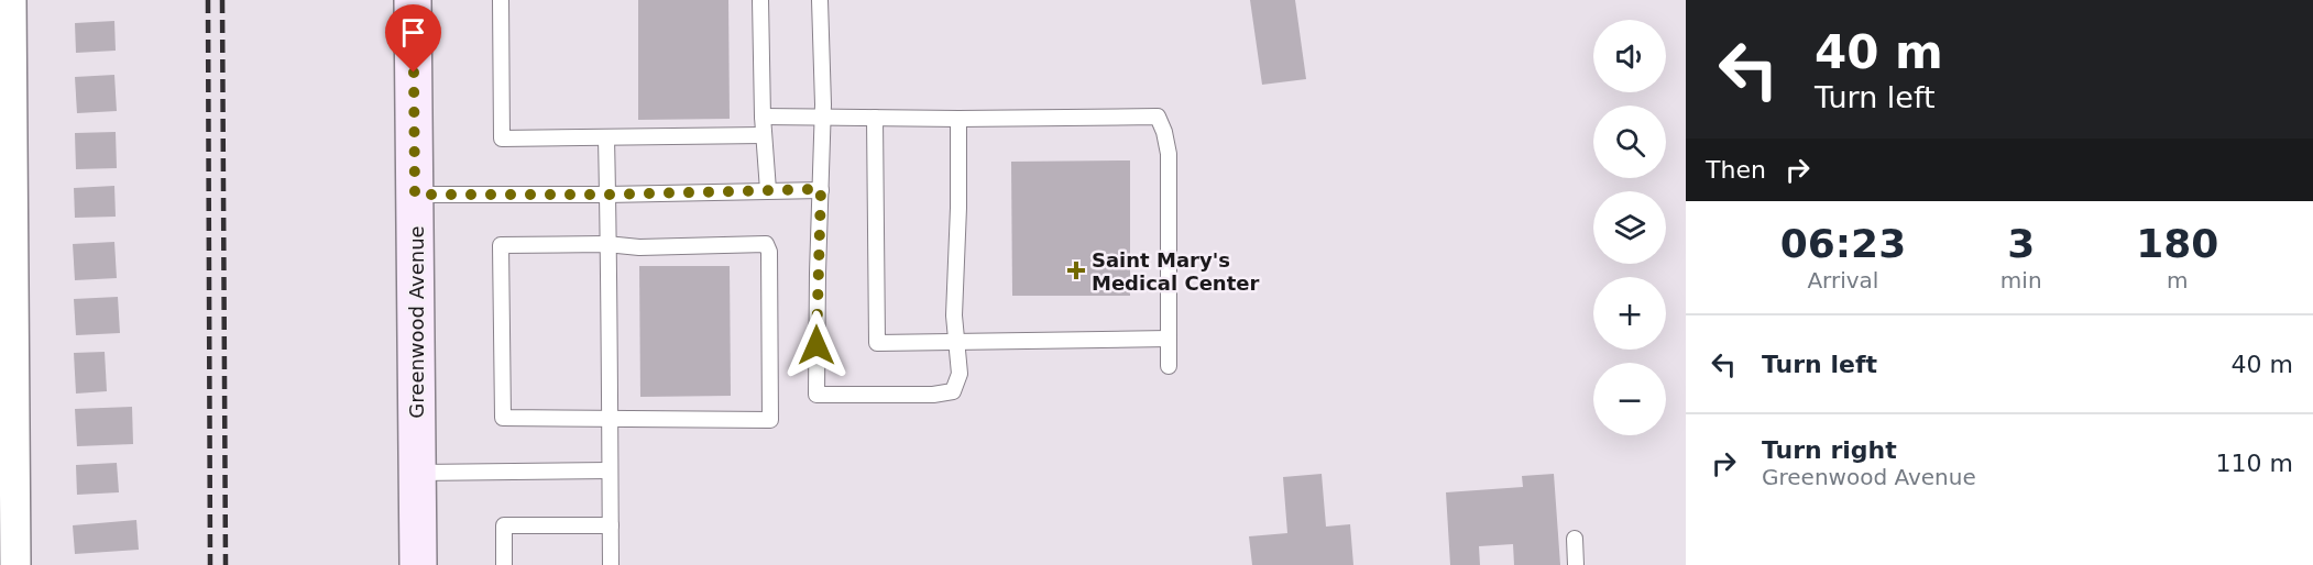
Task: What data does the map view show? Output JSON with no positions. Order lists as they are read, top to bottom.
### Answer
{
  "streets": {
    "main road": ["Greenwood Avenue"]
  },
  "places": {
    "health": ["Saint Mary's Medical Center"]
  },
  "page": {
    "turn": ["40 m", "Turn left"],
    "map_buttons": ["+", "−"],
    "then": "Then",
    "eta": [
      "06:23",
      "Arrival",
      "3",
      "min",
      "180",
      "m"
    ],
    "list": [
      {
        "name": "Turn left",
        "value": "40 m"
      },
      {
        "name": "Turn right",
        "note": "Greenwood Avenue",
        "value": "110 m"
      }
    ]
  }
}
